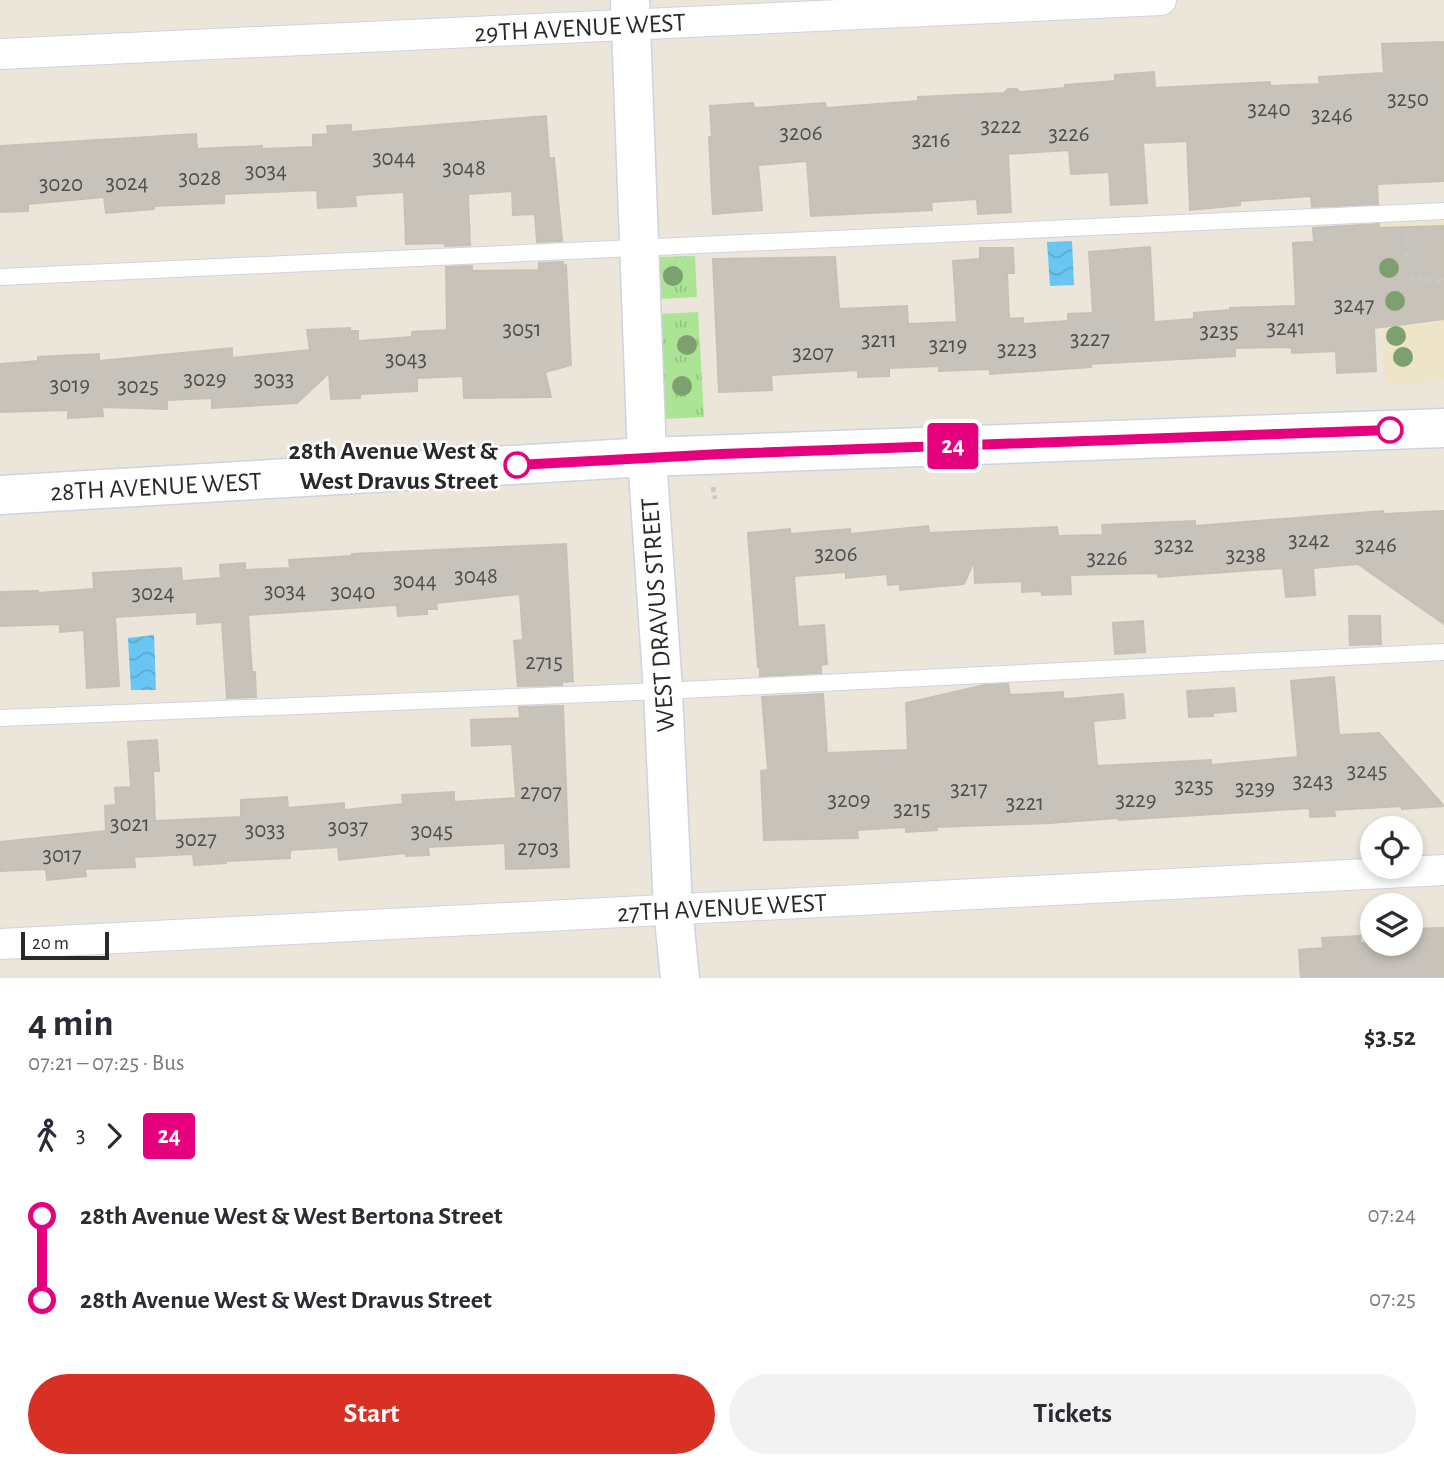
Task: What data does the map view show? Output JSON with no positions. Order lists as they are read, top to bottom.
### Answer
{
  "streets": {
    "street": [
      "29TH AVENUE WEST",
      "28TH AVENUE WEST",
      "WEST DRAVUS STREET",
      "27TH AVENUE WEST"
    ]
  },
  "crossings": [
    ["29TH AVENUE WEST", "WEST DRAVUS STREET"],
    ["28TH AVENUE WEST", "WEST DRAVUS STREET"],
    ["WEST DRAVUS STREET", "27TH AVENUE WEST"]
  ],
  "places": ["28th Avenue West & West Dravus Street"],
  "lines": ["bus line 24"],
  "house_numbers": [
    "3250",
    "3240",
    "3246",
    "3222",
    "3206",
    "3226",
    "3216",
    "3044",
    "3048",
    "3034",
    "3028",
    "3024",
    "3020",
    "3247",
    "3241",
    "3051",
    "3235",
    "3227",
    "3211",
    "3219",
    "3223",
    "3207",
    "3043",
    "3029",
    "3033",
    "3019",
    "3025",
    "3242",
    "3232",
    "3246",
    "3206",
    "3238",
    "3226",
    "3048",
    "3044",
    "3034",
    "3040",
    "3024",
    "2715",
    "3245",
    "3243",
    "3235",
    "3239",
    "3217",
    "2707",
    "3209",
    "3229",
    "3221",
    "3215",
    "3021",
    "3037",
    "3033",
    "3045",
    "3027",
    "2703",
    "3017"
  ],
  "scale_bar": "20 m",
  "page": {
    "on_map": "24",
    "scale": "20 m",
    "heading": ["4 min", "07:21 – 07:25 · Bus", "$3.52"],
    "legs": ["3", "24"],
    "list": [
      {
        "name": "28th Avenue West & West Bertona Street",
        "value": "07:24"
      },
      {
        "name": "28th Avenue West & West Dravus Street",
        "value": "07:25"
      }
    ],
    "buttons": ["Start", "Tickets"]
  }
}
